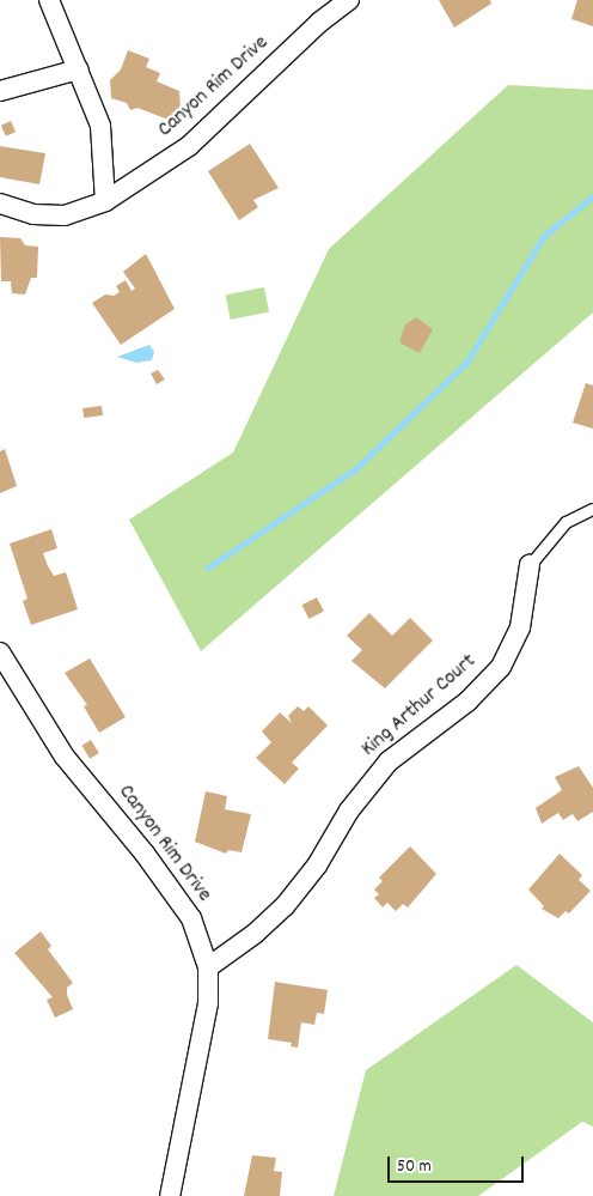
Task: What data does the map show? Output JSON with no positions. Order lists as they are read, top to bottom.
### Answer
{
  "streets": {
    "street": ["Canyon Rim Drive", "King Arthur Court"]
  },
  "crossings": [
    ["Canyon Rim Drive", "King Arthur Court"]
  ],
  "scale_bar": "50 m"
}
